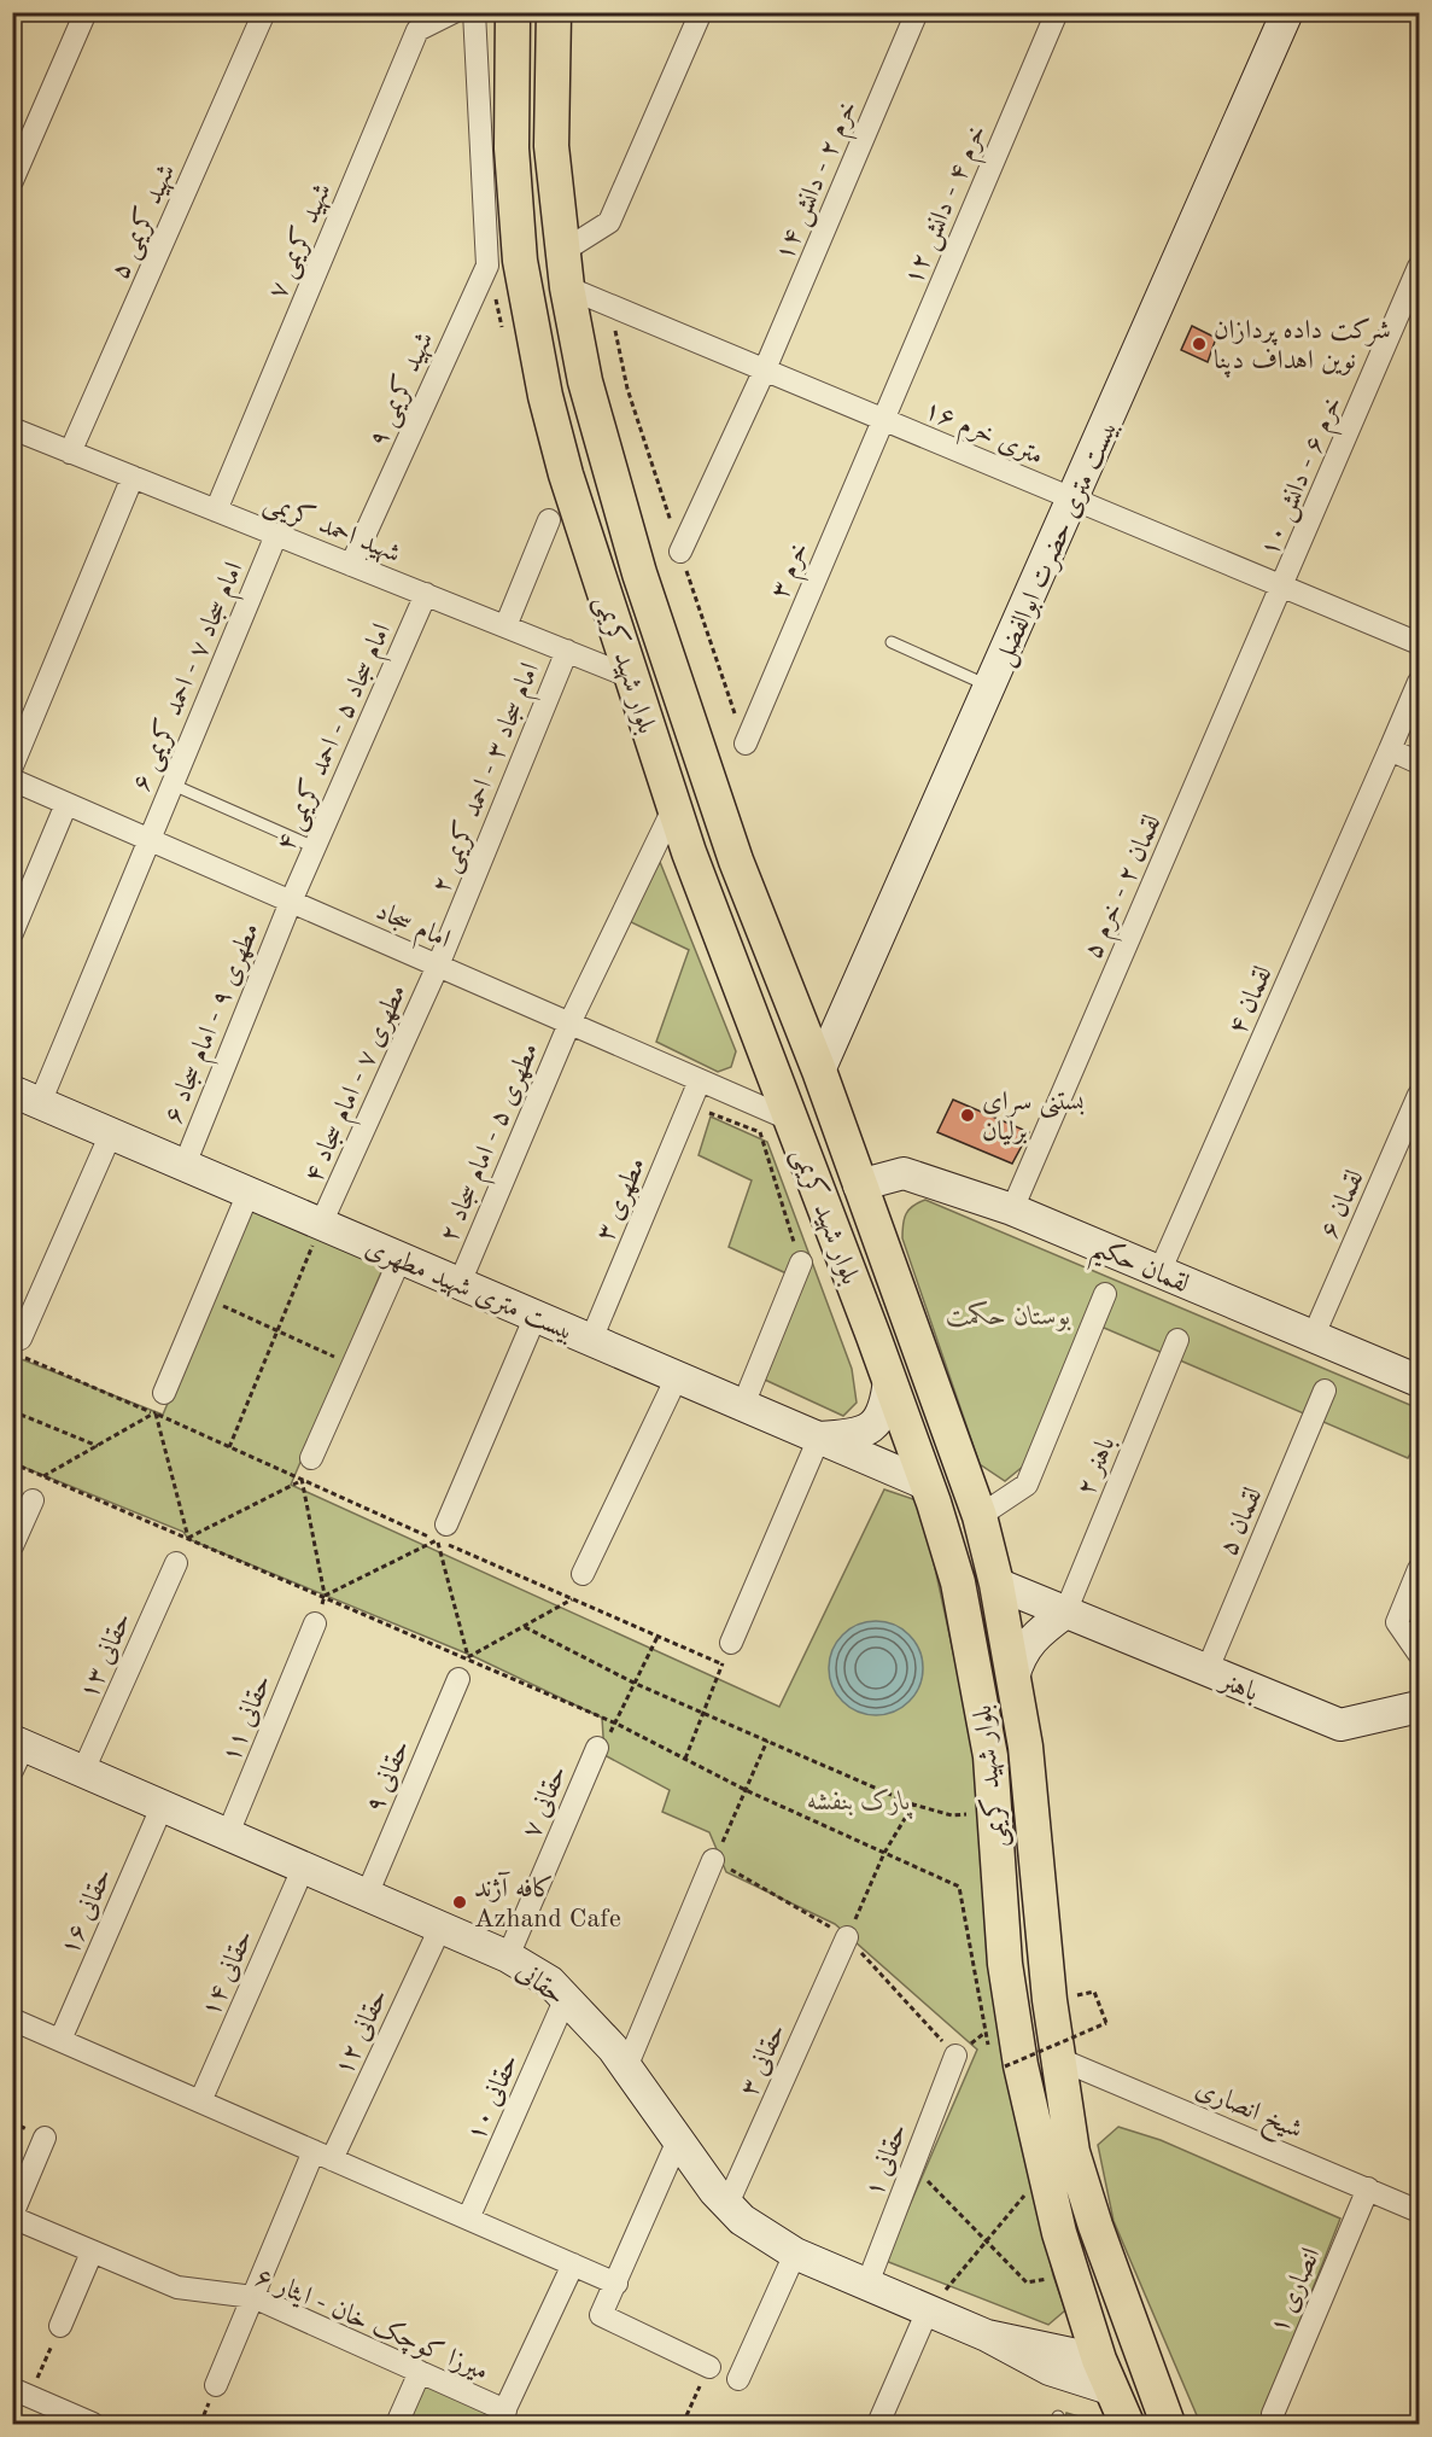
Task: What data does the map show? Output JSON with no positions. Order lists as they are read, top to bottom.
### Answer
{
  "streets": {
    "main road": [
      "بیست متری حضرت ابوالفضل",
      "بلوار شهید کریمی",
      "لقمان حکیم",
      "بیست متری شهید مطهری",
      "باهنر",
      "حقانی"
    ],
    "street": [
      "خرم ۲ - دانش ۱۴",
      "خرم ۴ - دانش ۱۲",
      "شهید کریمی ۵",
      "شهید کریمی ۷",
      "شهید کریمی ۹",
      "۱۶ متری خرم",
      "خرم ۶ - دانش ۱۰",
      "شهید احمد کریمی",
      "خرم ۳",
      "امام سجاد ۷ - احمد کریمی ۶",
      "امام سجاد ۵ - احمد کریمی ۴",
      "امام سجاد ۳ - احمد کریمی ۲",
      "لقمان ۲ - خرم ۵",
      "امام سجاد",
      "لقمان ۴",
      "مطهری ۹ - امام سجاد ۶",
      "مطهری ۷ - امام سجاد ۴",
      "مطهری ۵ - امام سجاد ۲",
      "مطهری ۳",
      "لقمان ۶",
      "باهنر ۲",
      "لقمان ۵",
      "حقانی ۱۳",
      "حقانی ۱۱",
      "حقانی ۹",
      "حقانی ۷",
      "حقانی ۱۶",
      "حقانی ۱۴",
      "حقانی ۱۲",
      "حقانی ۳",
      "حقانی ۱۰",
      "شیخ انصاری",
      "حقانی ۱",
      "انصاری ۱",
      "میرزا کوچک خان - ایثار ۶"
    ]
  },
  "crossings": [
    ["خرم ۲ - دانش ۱۴", "۱۶ متری خرم"],
    ["خرم ۴ - دانش ۱۲", "۱۶ متری خرم"],
    ["خرم ۴ - دانش ۱۲", "خرم ۳"],
    ["شهید کریمی ۵", "شهید احمد کریمی"],
    ["شهید کریمی ۷", "شهید احمد کریمی"],
    ["شهید کریمی ۹", "شهید احمد کریمی"],
    ["شهید کریمی ۹", "بلوار شهید کریمی"],
    ["۱۶ متری خرم", "خرم ۶ - دانش ۱۰"],
    ["۱۶ متری خرم", "بیست متری حضرت ابوالفضل"],
    ["۱۶ متری خرم", "خرم ۳"],
    ["۱۶ متری خرم", "بلوار شهید کریمی"],
    ["۱۶ متری خرم", "لقمان ۲ - خرم ۵"],
    ["خرم ۶ - دانش ۱۰", "لقمان ۲ - خرم ۵"],
    ["شهید احمد کریمی", "بلوار شهید کریمی"],
    ["شهید احمد کریمی", "امام سجاد ۷ - احمد کریمی ۶"],
    ["شهید احمد کریمی", "امام سجاد ۵ - احمد کریمی ۴"],
    ["شهید احمد کریمی", "امام سجاد ۳ - احمد کریمی ۲"],
    ["بیست متری حضرت ابوالفضل", "بلوار شهید کریمی"],
    ["بلوار شهید کریمی", "امام سجاد"],
    ["بلوار شهید کریمی", "مطهری ۵ - امام سجاد ۲"],
    ["بلوار شهید کریمی", "لقمان حکیم"],
    ["بلوار شهید کریمی", "بیست متری شهید مطهری"],
    ["بلوار شهید کریمی", "باهنر"],
    ["بلوار شهید کریمی", "حقانی"],
    ["بلوار شهید کریمی", "شیخ انصاری"],
    ["امام سجاد ۷ - احمد کریمی ۶", "امام سجاد"],
    ["امام سجاد ۷ - احمد کریمی ۶", "بیست متری شهید مطهری"],
    ["امام سجاد ۵ - احمد کریمی ۴", "امام سجاد"],
    ["امام سجاد ۵ - احمد کریمی ۴", "مطهری ۹ - امام سجاد ۶"],
    ["امام سجاد ۳ - احمد کریمی ۲", "امام سجاد"],
    ["امام سجاد ۳ - احمد کریمی ۲", "مطهری ۷ - امام سجاد ۴"],
    ["لقمان ۲ - خرم ۵", "لقمان حکیم"],
    ["امام سجاد", "مطهری ۹ - امام سجاد ۶"],
    ["امام سجاد", "مطهری ۷ - امام سجاد ۴"],
    ["امام سجاد", "مطهری ۵ - امام سجاد ۲"],
    ["امام سجاد", "مطهری ۳"],
    ["لقمان ۴", "لقمان حکیم"],
    ["مطهری ۹ - امام سجاد ۶", "بیست متری شهید مطهری"],
    ["مطهری ۷ - امام سجاد ۴", "بیست متری شهید مطهری"],
    ["مطهری ۵ - امام سجاد ۲", "بیست متری شهید مطهری"],
    ["مطهری ۳", "بیست متری شهید مطهری"],
    ["لقمان ۶", "لقمان حکیم"],
    ["باهنر ۲", "باهنر"],
    ["لقمان ۵", "باهنر"],
    ["حقانی ۱۳", "حقانی"],
    ["حقانی ۱۱", "حقانی"],
    ["حقانی ۹", "حقانی"],
    ["حقانی ۷", "حقانی"],
    ["حقانی ۱۶", "حقانی"],
    ["حقانی ۱۴", "حقانی"],
    ["حقانی", "حقانی ۱۲"],
    ["حقانی", "حقانی ۳"],
    ["حقانی", "حقانی ۱۰"],
    ["حقانی", "حقانی ۱"],
    ["حقانی ۱۲", "میرزا کوچک خان - ایثار ۶"],
    ["شیخ انصاری", "انصاری ۱"]
  ],
  "parks": ["بوستان حکمت", "پارک بنفشه"],
  "places": ["شرکت داده پردازان نوین اهداف دپنا", "بستنی سرای برلیان", "کافه آژند Azhand Cafe"]
}
